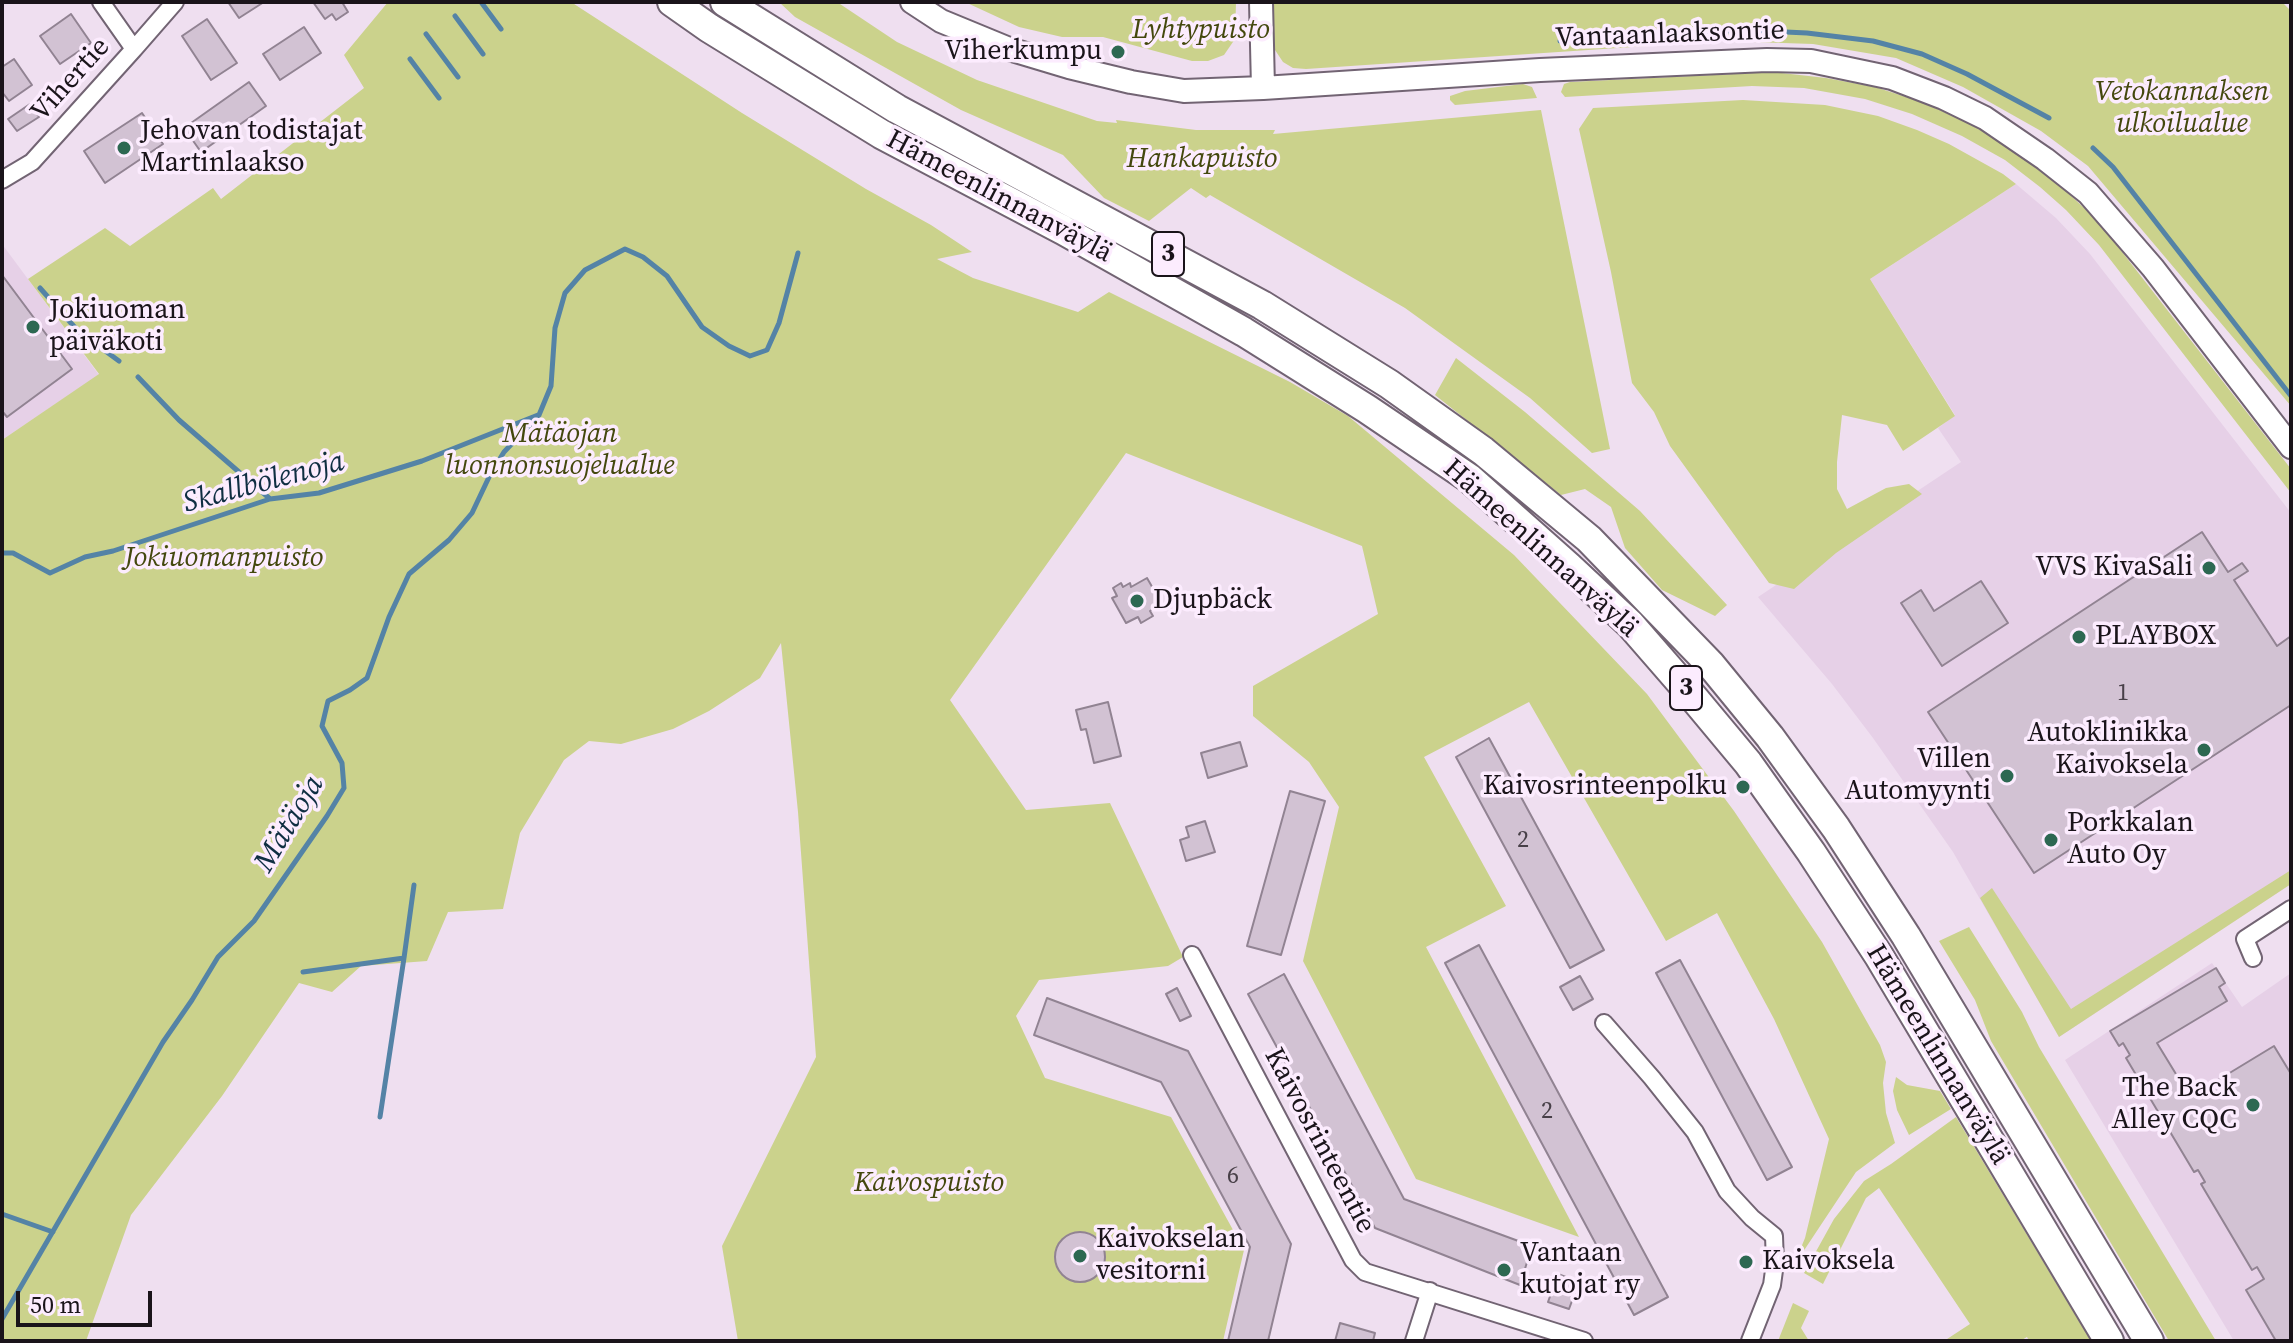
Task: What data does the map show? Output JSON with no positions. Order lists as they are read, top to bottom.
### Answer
{
  "streets": {
    "highway": ["Hämeenlinnanväylä", "3"],
    "main road": ["Vantaanlaaksontie"],
    "street": ["Vihertie", "Kaivosrinteentie"]
  },
  "water": ["Skallbölenoja", "Mätäoja"],
  "parks": [
    "Lyhtypuisto",
    "Vetokannaksen ulkoilualue",
    "Hankapuisto",
    "Mätäojan luonnonsuojelualue",
    "Jokiuomanpuisto",
    "Kaivospuisto"
  ],
  "places": [
    "Viherkumpu",
    "Jehovan todistajat Martinlaakso",
    "Jokiuoman päiväkoti",
    "VVS KivaSali",
    "Djupbäck",
    "PLAYBOX",
    "Autoklinikka Kaivoksela",
    "Villen Automyynti",
    "Kaivosrinteenpolku",
    "Porkkalan Auto Oy",
    "The Back Alley CQC",
    "Kaivokselan vesitorni",
    "Kaivoksela",
    "Vantaan kutojat ry"
  ],
  "house_numbers": [
    "1",
    "2",
    "2",
    "6"
  ],
  "scale_bar": "50 m"
}
